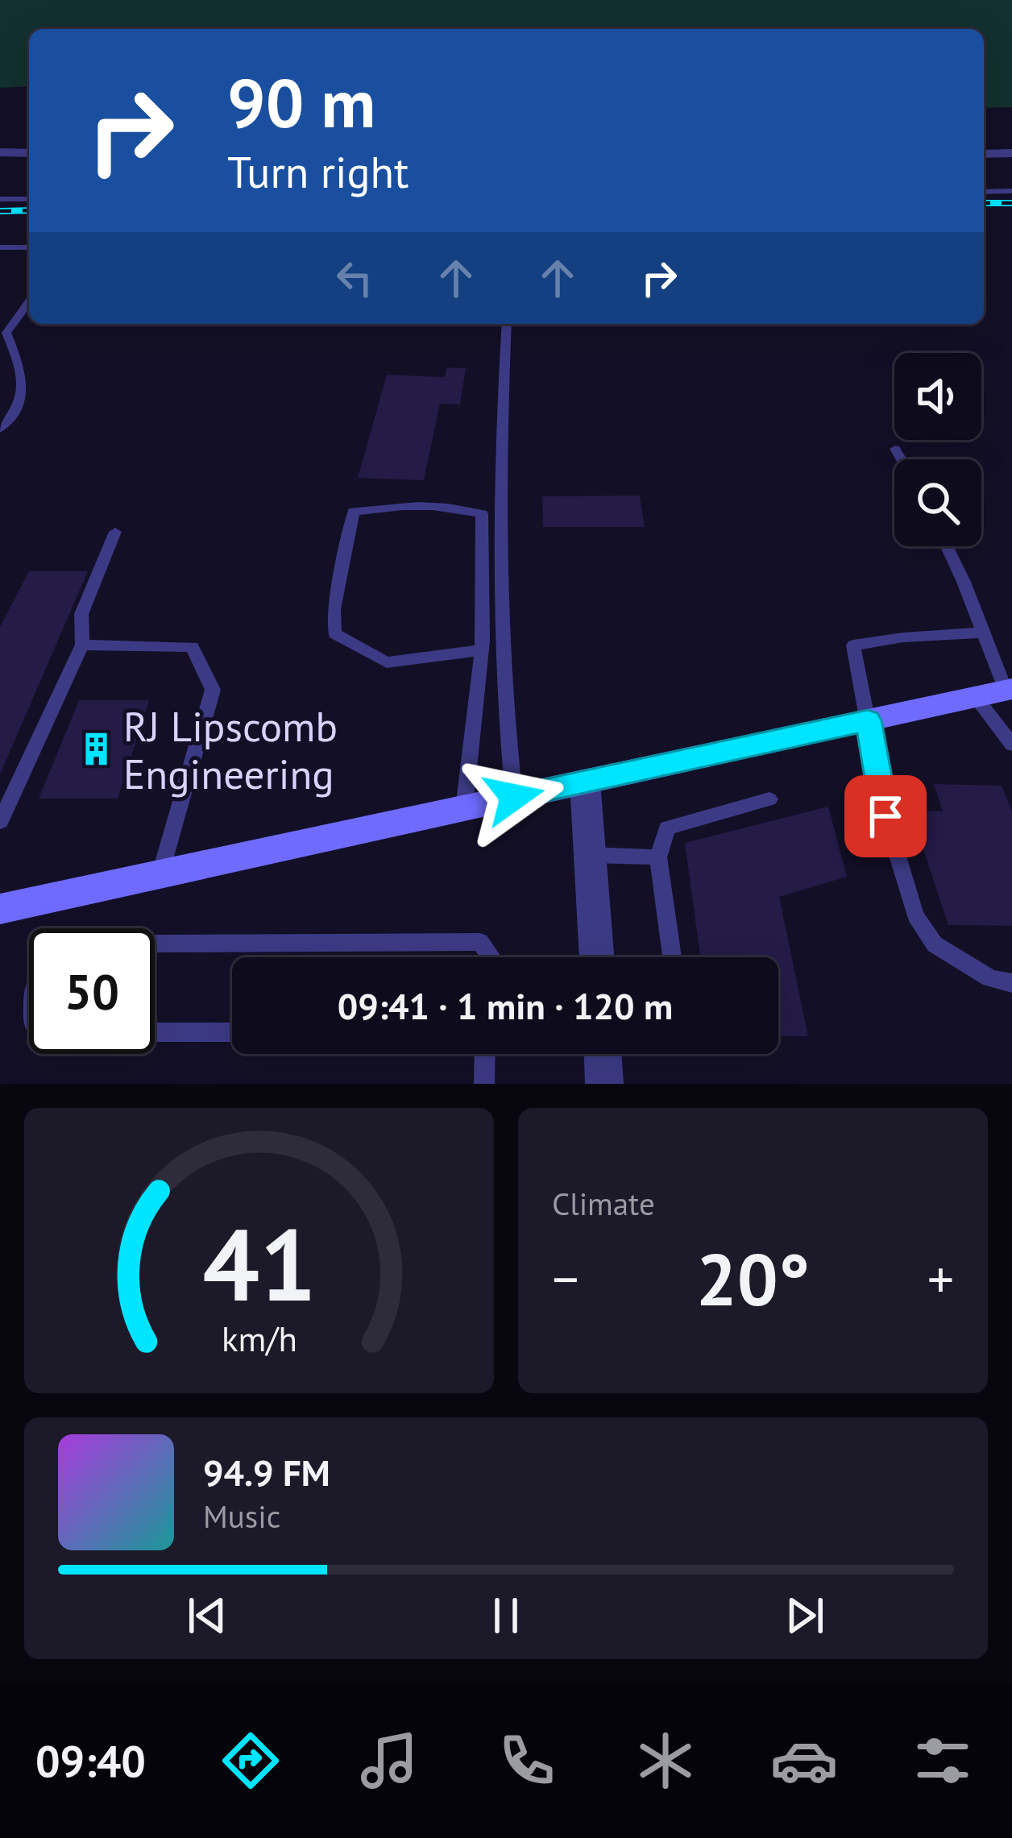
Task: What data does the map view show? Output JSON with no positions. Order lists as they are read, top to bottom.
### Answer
{
  "places": {
    "building": ["RJ Lipscomb Engineering"]
  },
  "page": {
    "turn": ["90 m", "Turn right"],
    "limit": "50",
    "trip": "09:41 · 1 min · 120 m",
    "tile": "Climate",
    "heat": ["−", "20°", "+"],
    "song": ["94.9 FM", "Music"],
    "tabs": "09:40",
    "gauge": ["41", "km/h"]
  }
}
